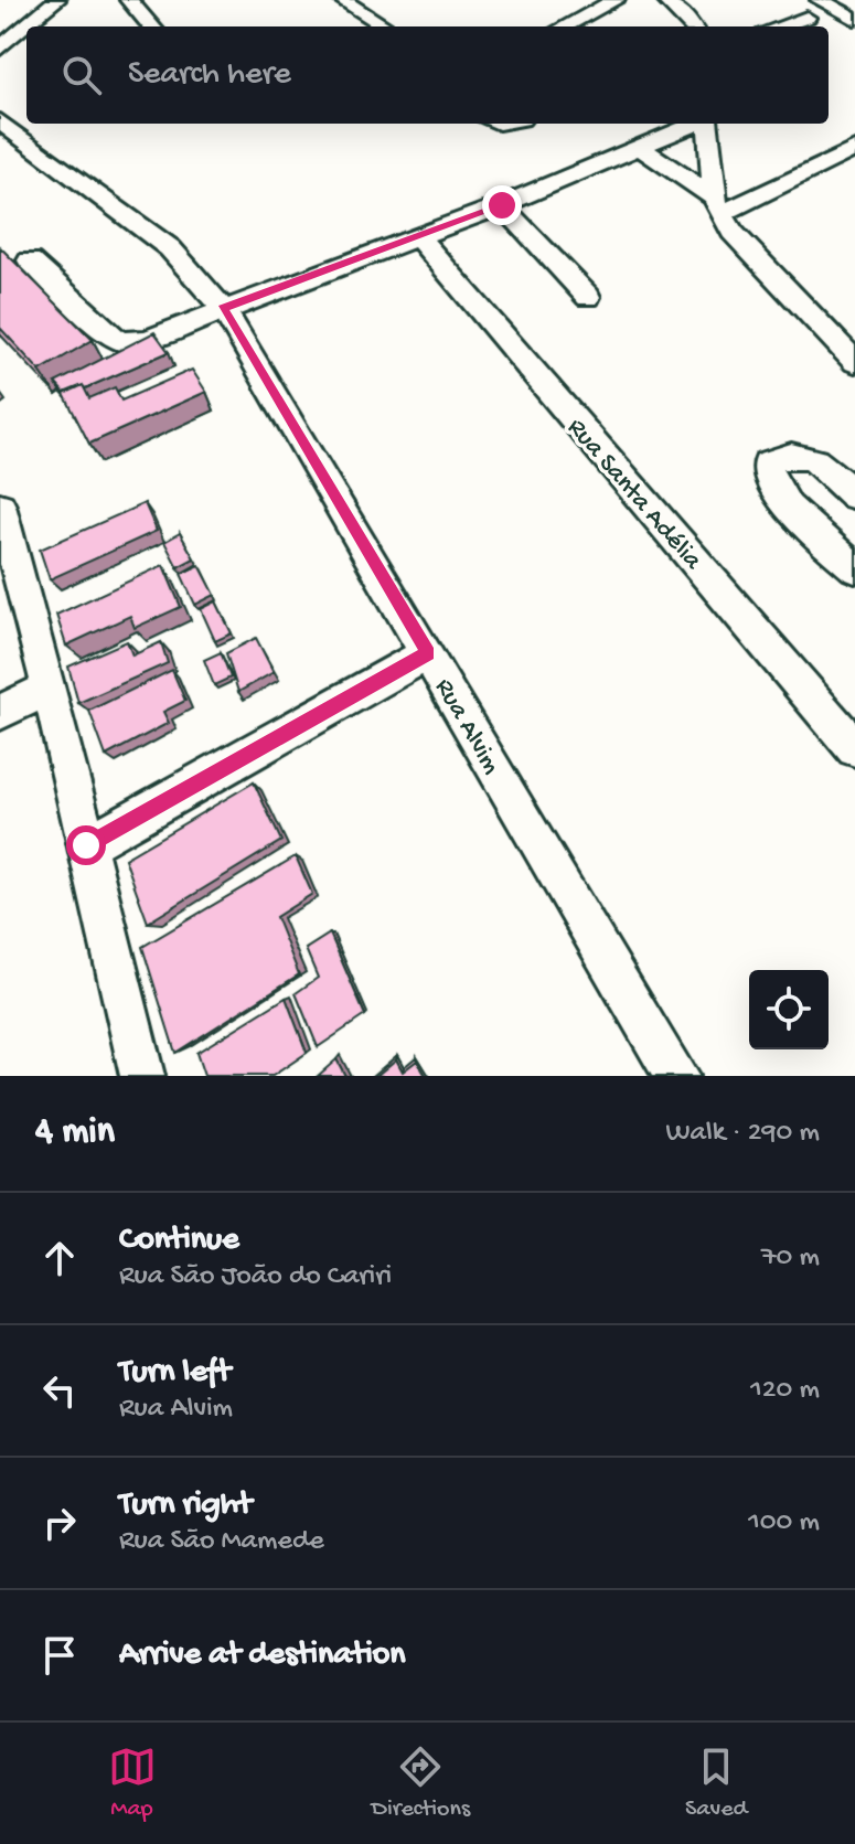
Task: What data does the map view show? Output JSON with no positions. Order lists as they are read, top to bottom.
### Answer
{
  "streets": {
    "street": ["Rua Santa Adélia", "Rua Alvim"]
  },
  "page": {
    "search": "Search here",
    "heading": ["4 min", "Walk · 290 m"],
    "list": [
      ["Continue", "Rua São João do Cariri", "70 m"],
      ["Turn left", "Rua Alvim", "120 m"],
      ["Turn right", "Rua São Mamede", "100 m"],
      "Arrive at destination"
    ],
    "nav": ["Map", "Directions", "Saved"]
  }
}
